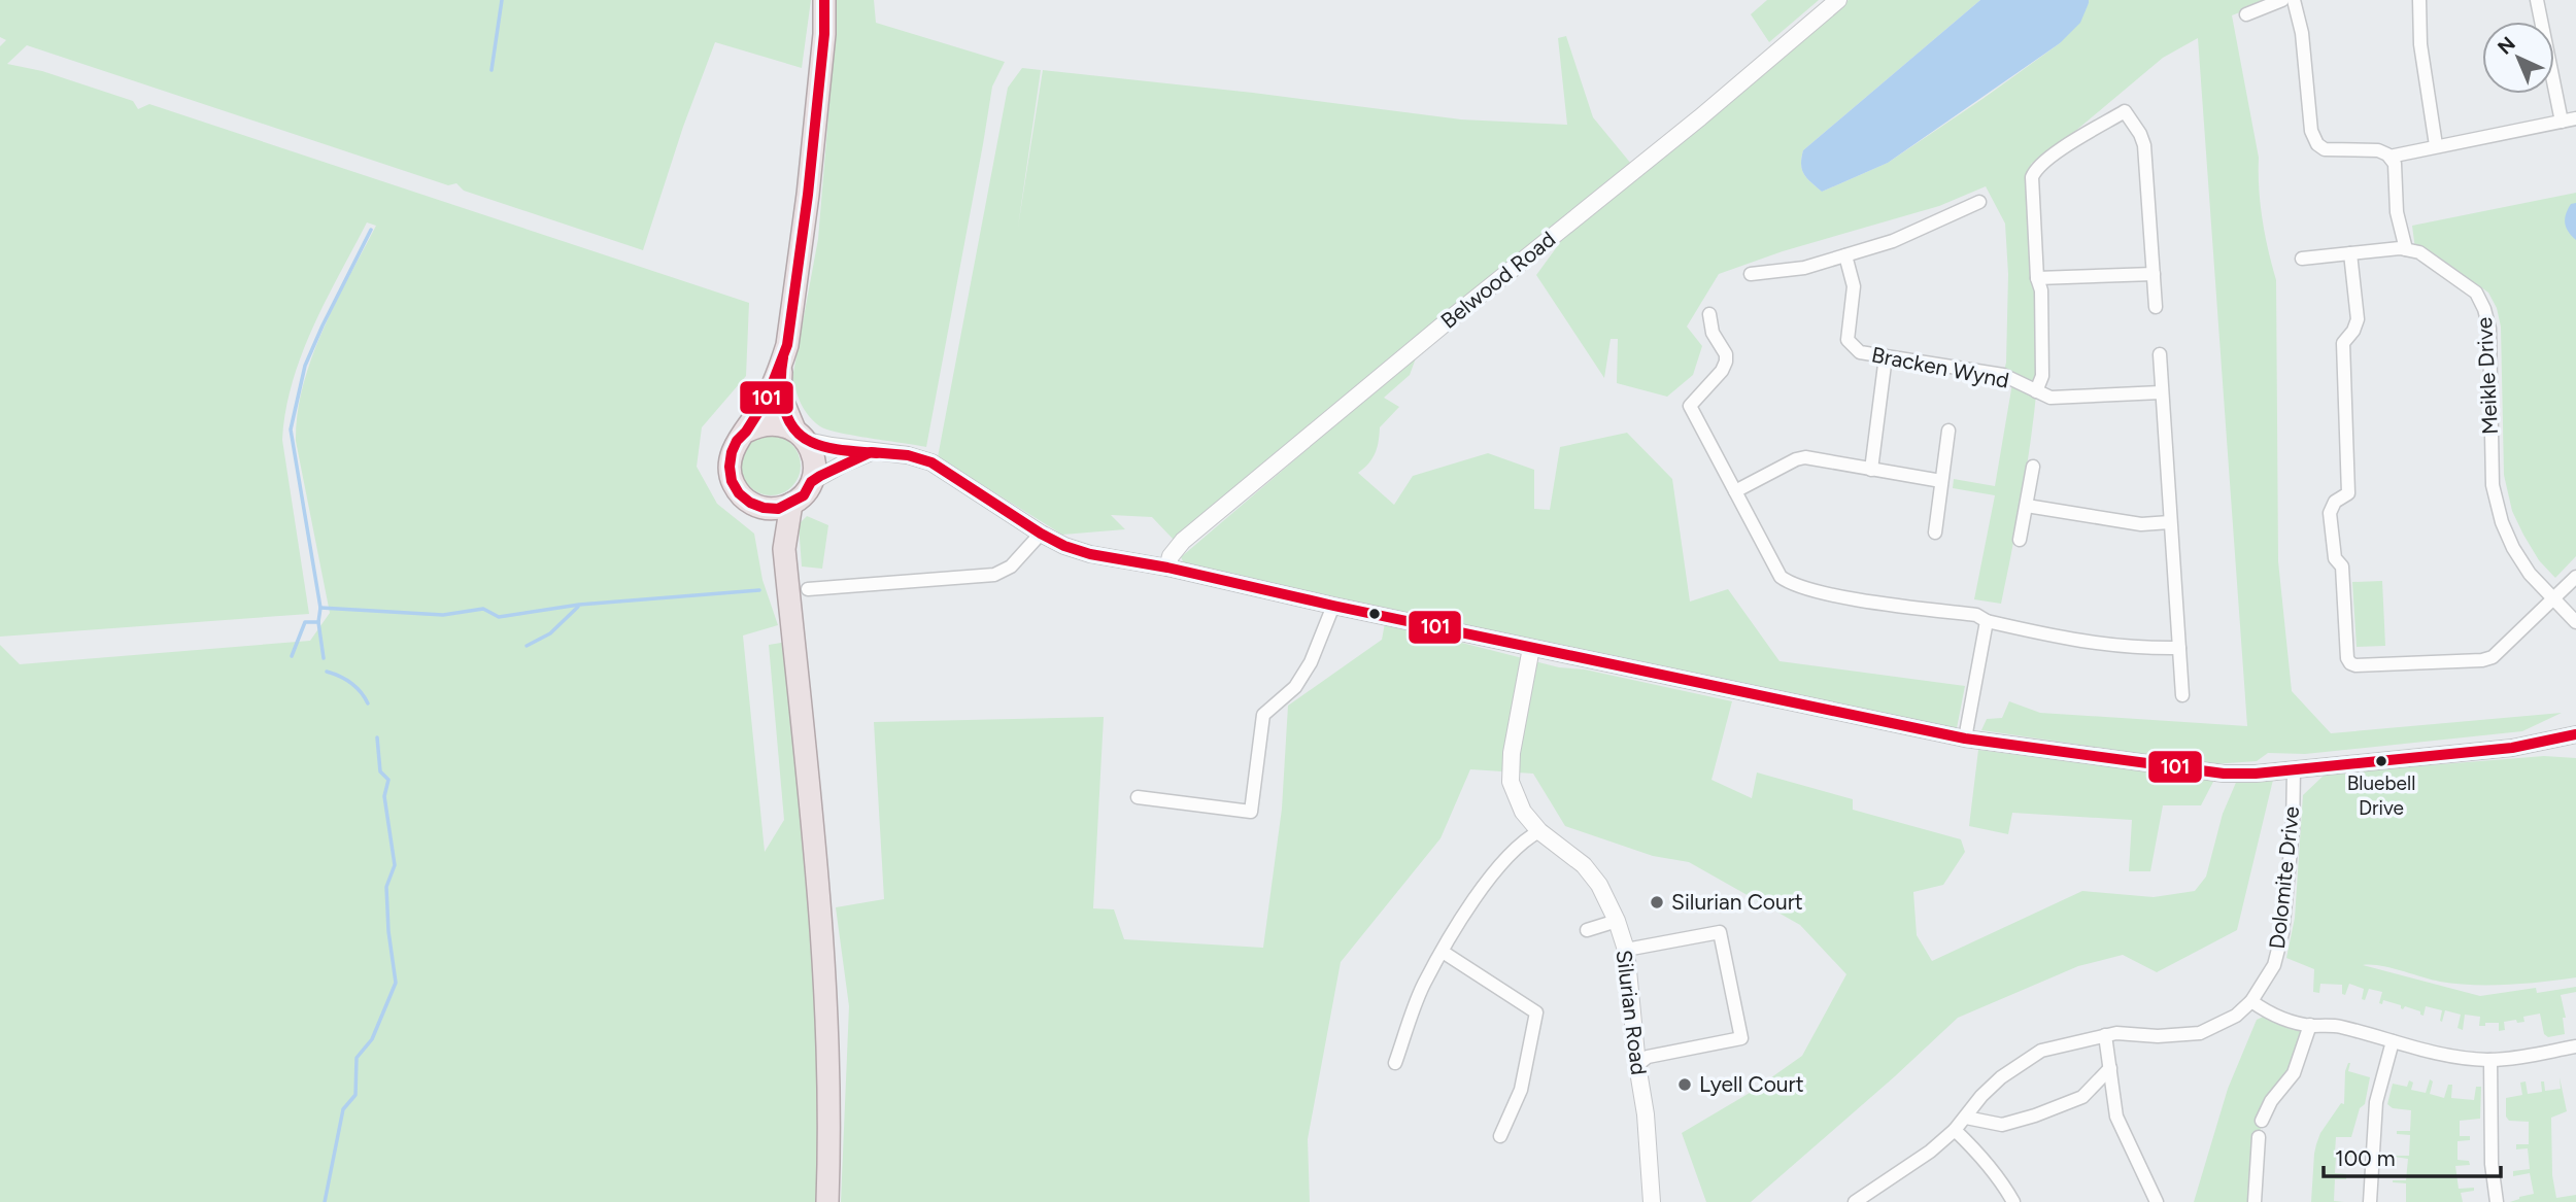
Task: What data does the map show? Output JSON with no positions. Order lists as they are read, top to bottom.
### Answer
{
  "streets": {
    "street": [
      "Belwood Road",
      "Bracken Wynd",
      "Meikle Drive",
      "Dolomite Drive",
      "Silurian Road"
    ]
  },
  "places": ["Bluebell Drive", "Silurian Court", "Lyell Court"],
  "lines": ["transit line 101"],
  "scale_bar": "100 m",
  "north": "top left"
}
